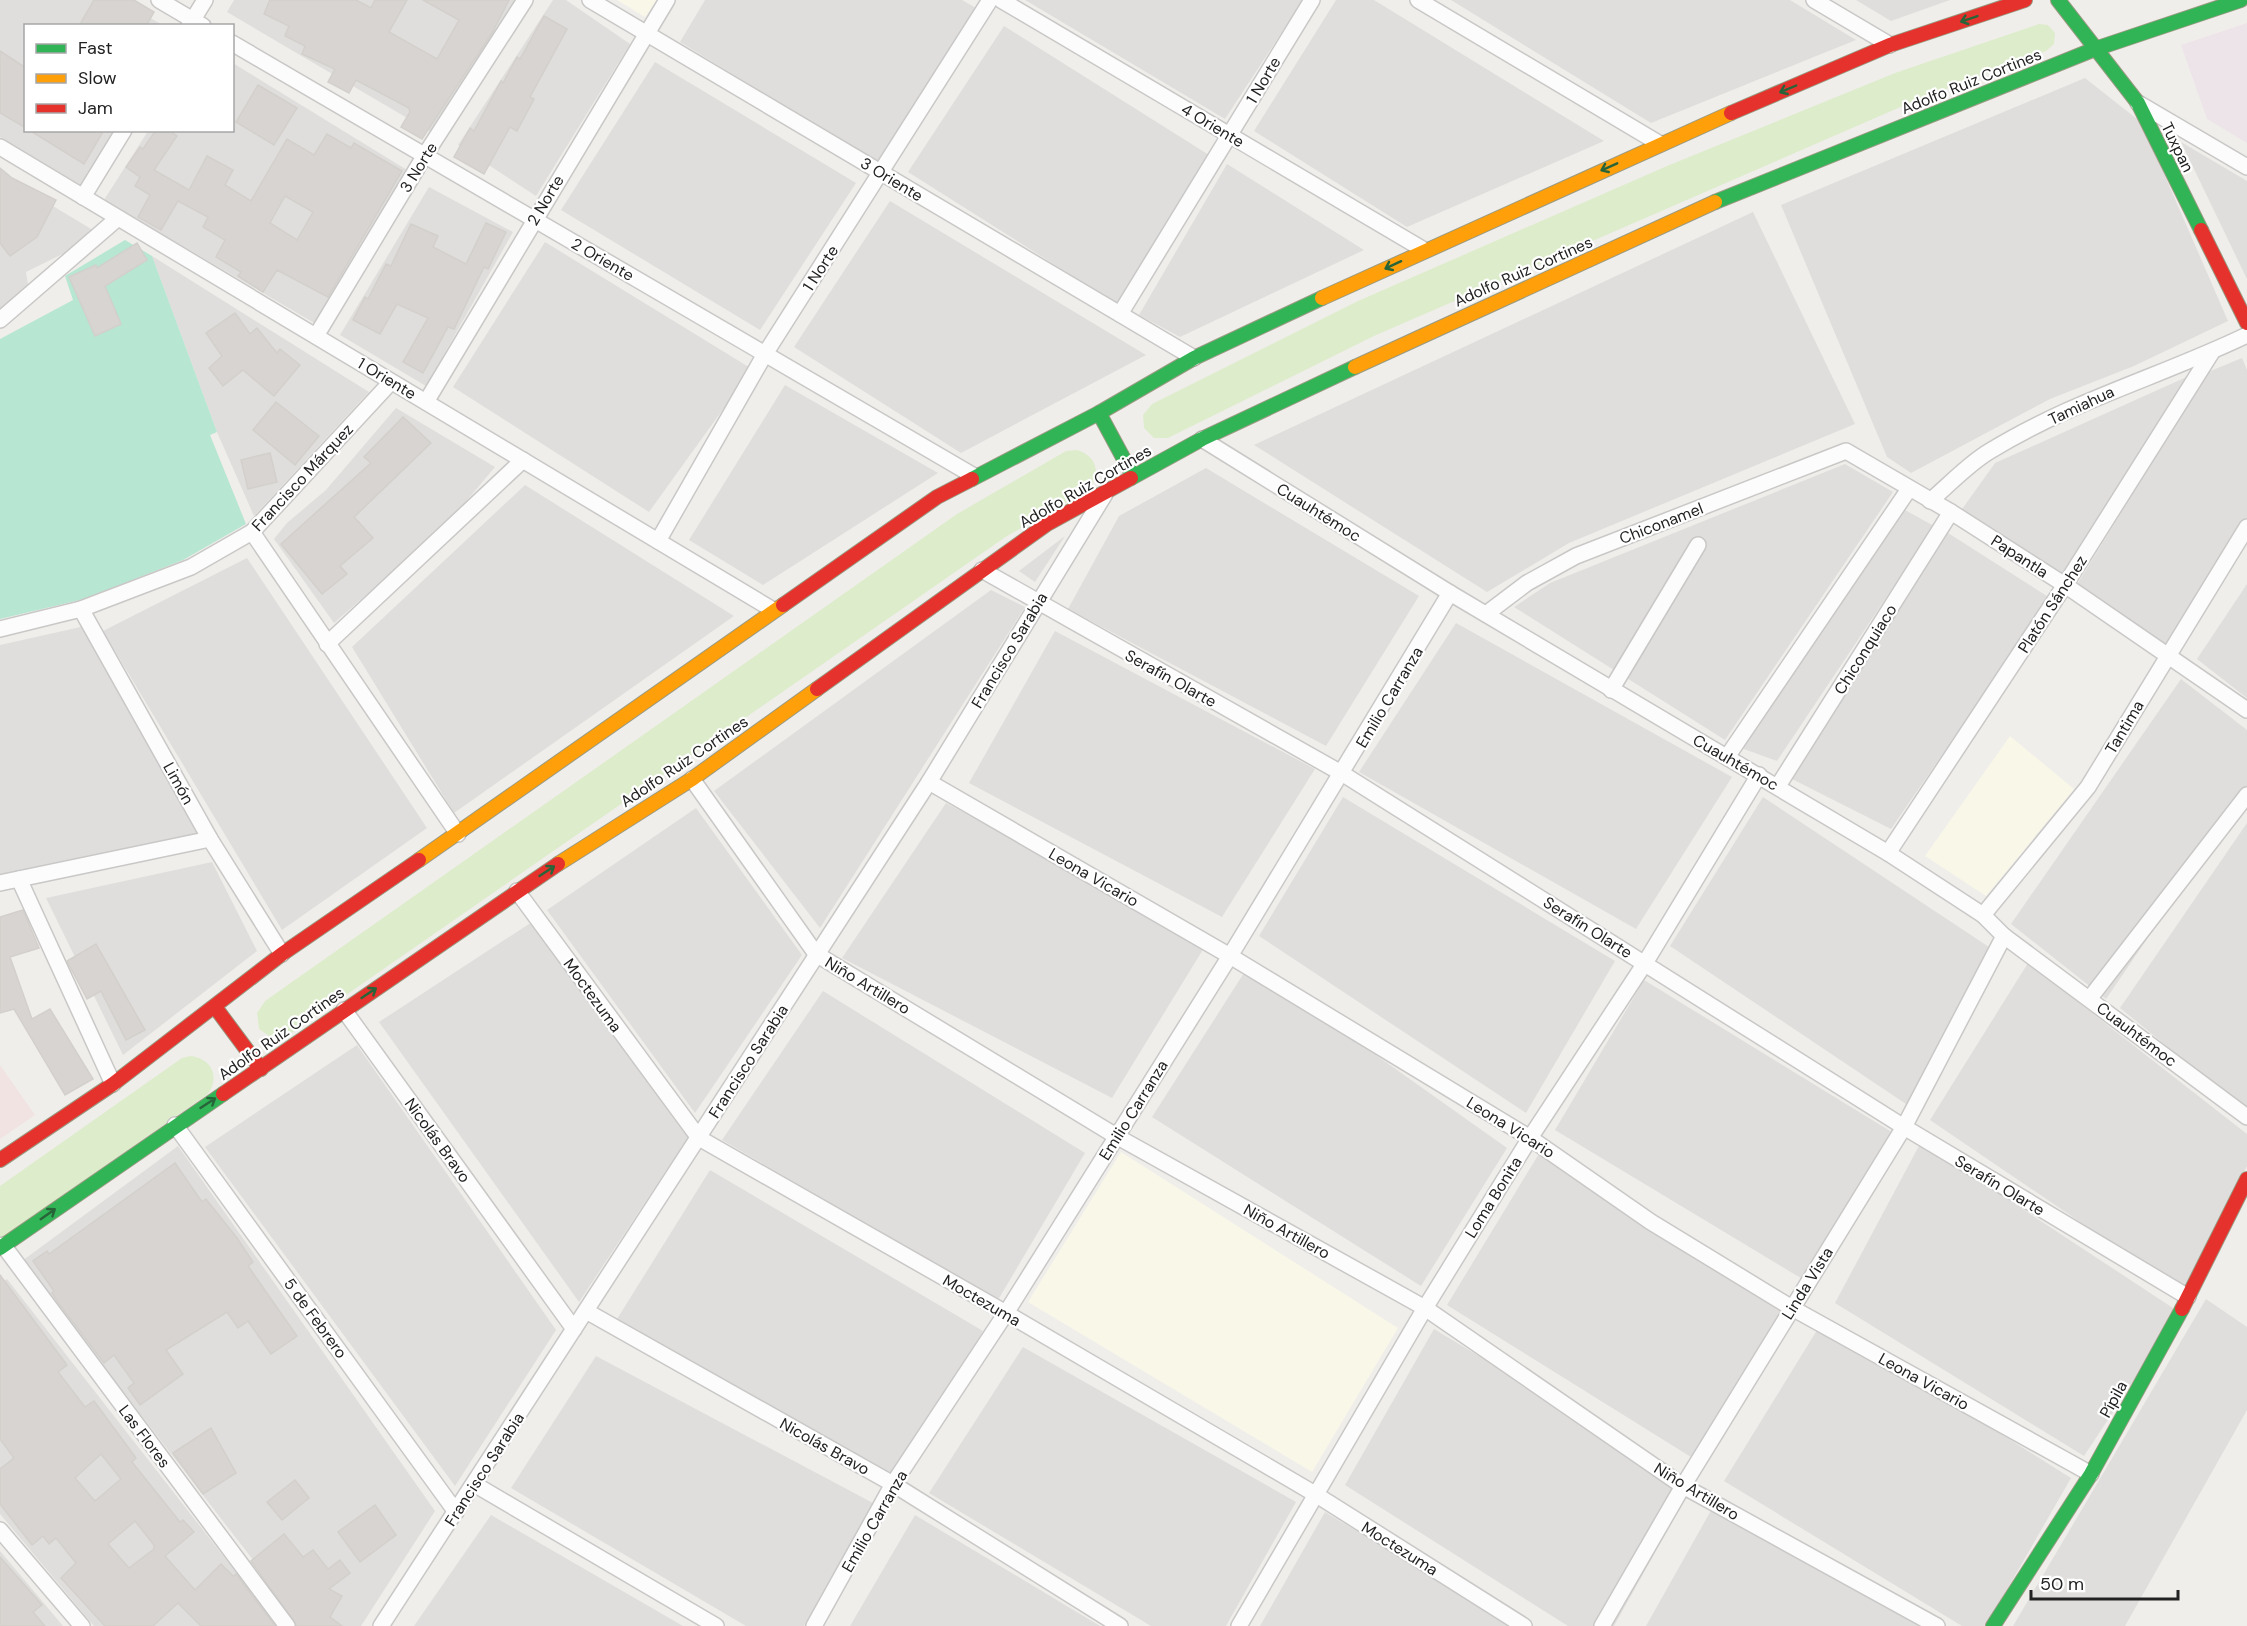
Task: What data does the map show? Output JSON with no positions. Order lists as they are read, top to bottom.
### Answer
{
  "streets": {
    "main road": ["Adolfo Ruiz Cortines", "Tuxpan", "Pípila"],
    "street": [
      "1 Norte",
      "4 Oriente",
      "3 Norte",
      "3 Oriente",
      "2 Norte",
      "2 Oriente",
      "1 Oriente",
      "Tamiahua",
      "Francisco Márquez",
      "Cuauhtémoc",
      "Chiconamel",
      "Papantla",
      "Platón Sánchez",
      "Chiconquiaco",
      "Francisco Sarabia",
      "Serafín Olarte",
      "Emilio Carranza",
      "Tantima",
      "Limón",
      "Leona Vicario",
      "Niño Artillero",
      "Moctezuma",
      "Nicolás Bravo",
      "Loma Bonita",
      "Linda Vista",
      "5 de Febrero",
      "Las Flores"
    ]
  },
  "crossings": [
    ["1 Norte", "4 Oriente"],
    ["1 Norte", "3 Oriente"],
    ["1 Norte", "2 Oriente"],
    ["1 Norte", "1 Oriente"],
    ["Adolfo Ruiz Cortines", "Tuxpan"],
    ["Adolfo Ruiz Cortines", "Cuauhtémoc"],
    ["Adolfo Ruiz Cortines", "Francisco Sarabia"],
    ["Adolfo Ruiz Cortines", "Serafín Olarte"],
    ["Adolfo Ruiz Cortines", "Niño Artillero"],
    ["Adolfo Ruiz Cortines", "Moctezuma"],
    ["Adolfo Ruiz Cortines", "Nicolás Bravo"],
    ["Adolfo Ruiz Cortines", "5 de Febrero"],
    ["Adolfo Ruiz Cortines", "Las Flores"],
    ["3 Norte", "2 Oriente"],
    ["3 Norte", "1 Oriente"],
    ["3 Oriente", "2 Norte"],
    ["2 Norte", "2 Oriente"],
    ["2 Norte", "1 Oriente"],
    ["1 Oriente", "Francisco Márquez"],
    ["Tamiahua", "Papantla"],
    ["Tamiahua", "Platón Sánchez"],
    ["Francisco Márquez", "Limón"],
    ["Cuauhtémoc", "Chiconamel"],
    ["Cuauhtémoc", "Platón Sánchez"],
    ["Cuauhtémoc", "Chiconquiaco"],
    ["Cuauhtémoc", "Emilio Carranza"],
    ["Cuauhtémoc", "Tantima"],
    ["Cuauhtémoc", "Loma Bonita"],
    ["Cuauhtémoc", "Linda Vista"],
    ["Chiconamel", "Papantla"],
    ["Papantla", "Platón Sánchez"],
    ["Papantla", "Chiconquiaco"],
    ["Papantla", "Tantima"],
    ["Francisco Sarabia", "Serafín Olarte"],
    ["Francisco Sarabia", "Leona Vicario"],
    ["Francisco Sarabia", "Niño Artillero"],
    ["Francisco Sarabia", "Moctezuma"],
    ["Francisco Sarabia", "Nicolás Bravo"],
    ["Francisco Sarabia", "5 de Febrero"],
    ["Serafín Olarte", "Emilio Carranza"],
    ["Serafín Olarte", "Loma Bonita"],
    ["Serafín Olarte", "Linda Vista"],
    ["Serafín Olarte", "Pípila"],
    ["Emilio Carranza", "Leona Vicario"],
    ["Emilio Carranza", "Niño Artillero"],
    ["Emilio Carranza", "Moctezuma"],
    ["Emilio Carranza", "Nicolás Bravo"],
    ["Leona Vicario", "Loma Bonita"],
    ["Leona Vicario", "Linda Vista"],
    ["Leona Vicario", "Pípila"],
    ["Niño Artillero", "Loma Bonita"],
    ["Niño Artillero", "Linda Vista"],
    ["Moctezuma", "Loma Bonita"]
  ],
  "legend": ["Fast", "Slow", "Jam"],
  "scale_bar": "50 m"
}
